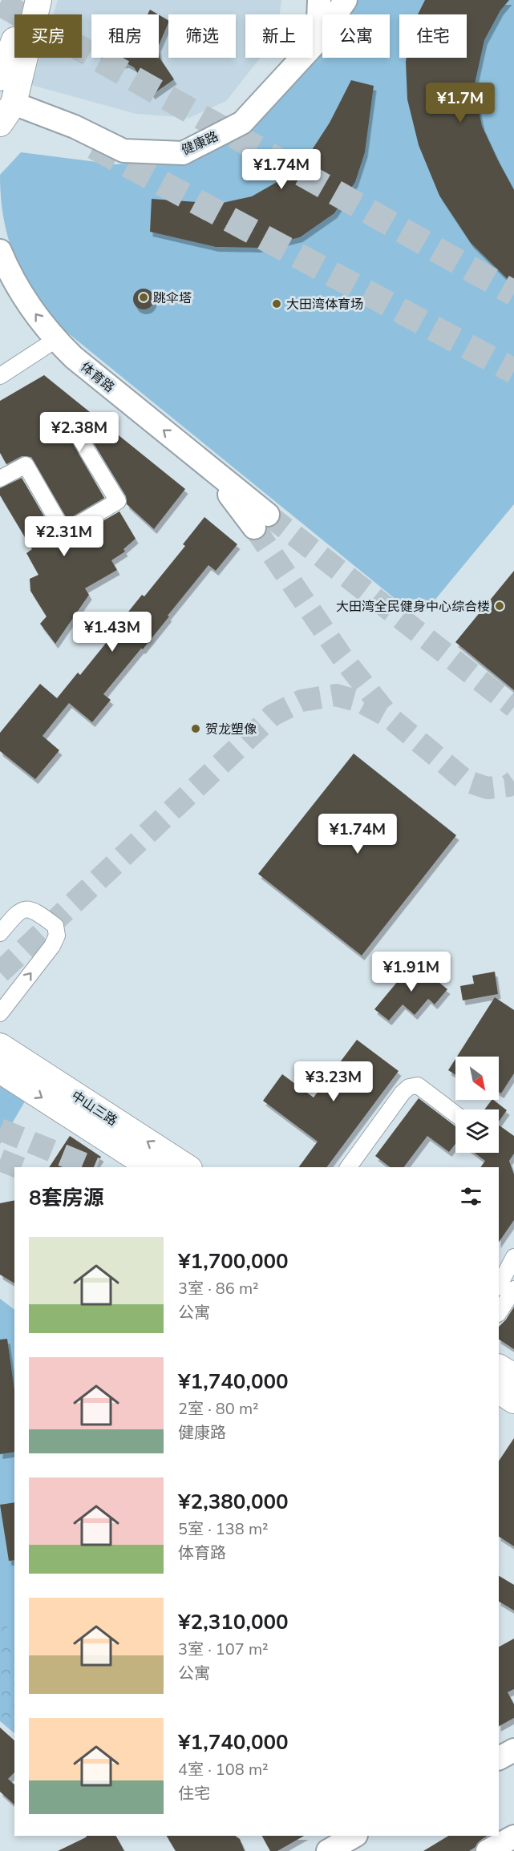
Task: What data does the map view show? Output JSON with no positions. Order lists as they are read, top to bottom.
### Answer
{
  "streets": {
    "main road": ["中山三路"],
    "street": ["健康路", "体育路"]
  },
  "one_way": ["体育路"],
  "places": [
    "跳伞塔",
    "大田湾体育场",
    "大田湾全民健身中心综合楼",
    "贺龙塑像"
  ],
  "north": "bottom right",
  "page": {
    "chip": [
      "买房",
      "租房",
      "筛选",
      "新上",
      "公寓",
      "住宅"
    ],
    "price": [
      "¥1.7M",
      "¥1.74M",
      "¥2.38M",
      "¥2.31M",
      "¥1.43M",
      "¥1.74M",
      "¥1.91M",
      "¥3.23M"
    ],
    "heading": "8套房源",
    "list": [
      {
        "name": "¥1,700,000",
        "note": "3室 · 86 m² · 公寓"
      },
      {
        "name": "¥1,740,000",
        "note": "2室 · 80 m² · 健康路"
      },
      {
        "name": "¥2,380,000",
        "note": "5室 · 138 m² · 体育路"
      },
      {
        "name": "¥2,310,000",
        "note": "3室 · 107 m² · 公寓"
      },
      {
        "name": "¥1,740,000",
        "note": "4室 · 108 m² · 住宅"
      }
    ]
  }
}
